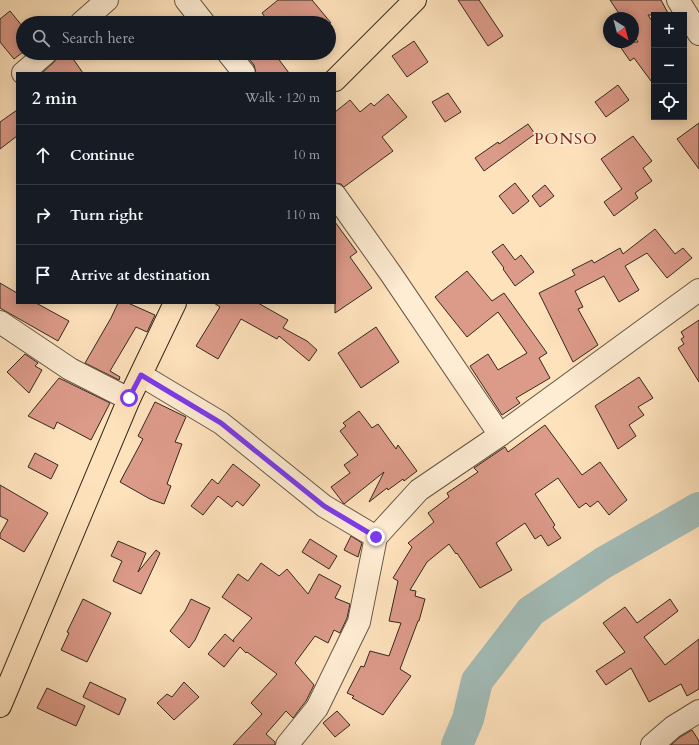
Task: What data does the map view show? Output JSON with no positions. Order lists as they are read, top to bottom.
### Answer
{
  "districts": ["PONSO"],
  "north": "bottom right",
  "page": {
    "map_buttons": ["+", "−"],
    "search": "Search here",
    "heading": ["2 min", "Walk · 120 m"],
    "list": [
      ["Continue", "10 m"],
      ["Turn right", "110 m"],
      "Arrive at destination"
    ]
  }
}
